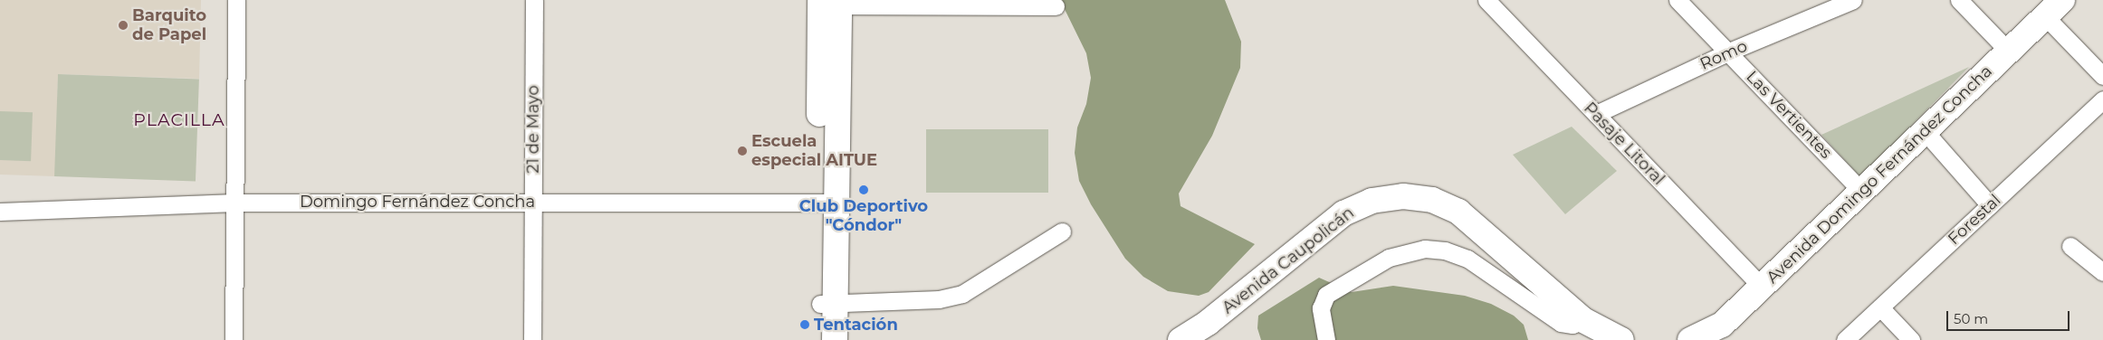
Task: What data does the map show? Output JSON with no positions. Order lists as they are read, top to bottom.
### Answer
{
  "streets": {
    "main road": ["Avenida Domingo Fernández Concha", "Avenida Caupolicán"],
    "street": [
      "Romo",
      "Las Vertientes",
      "21 de Mayo",
      "Pasaje Litoral",
      "Domingo Fernández Concha",
      "Forestal"
    ]
  },
  "crossings": [
    ["Romo", "Las Vertientes"],
    ["Romo", "Pasaje Litoral"],
    ["Las Vertientes", "Avenida Domingo Fernández Concha"],
    ["21 de Mayo", "Domingo Fernández Concha"],
    ["Pasaje Litoral", "Avenida Domingo Fernández Concha"]
  ],
  "districts": ["PLACILLA"],
  "places": [
    "Barquito de Papel",
    "Escuela especial AITUE",
    "Club Deportivo \"Cóndor\"",
    "Tentación"
  ],
  "scale_bar": "50 m"
}
